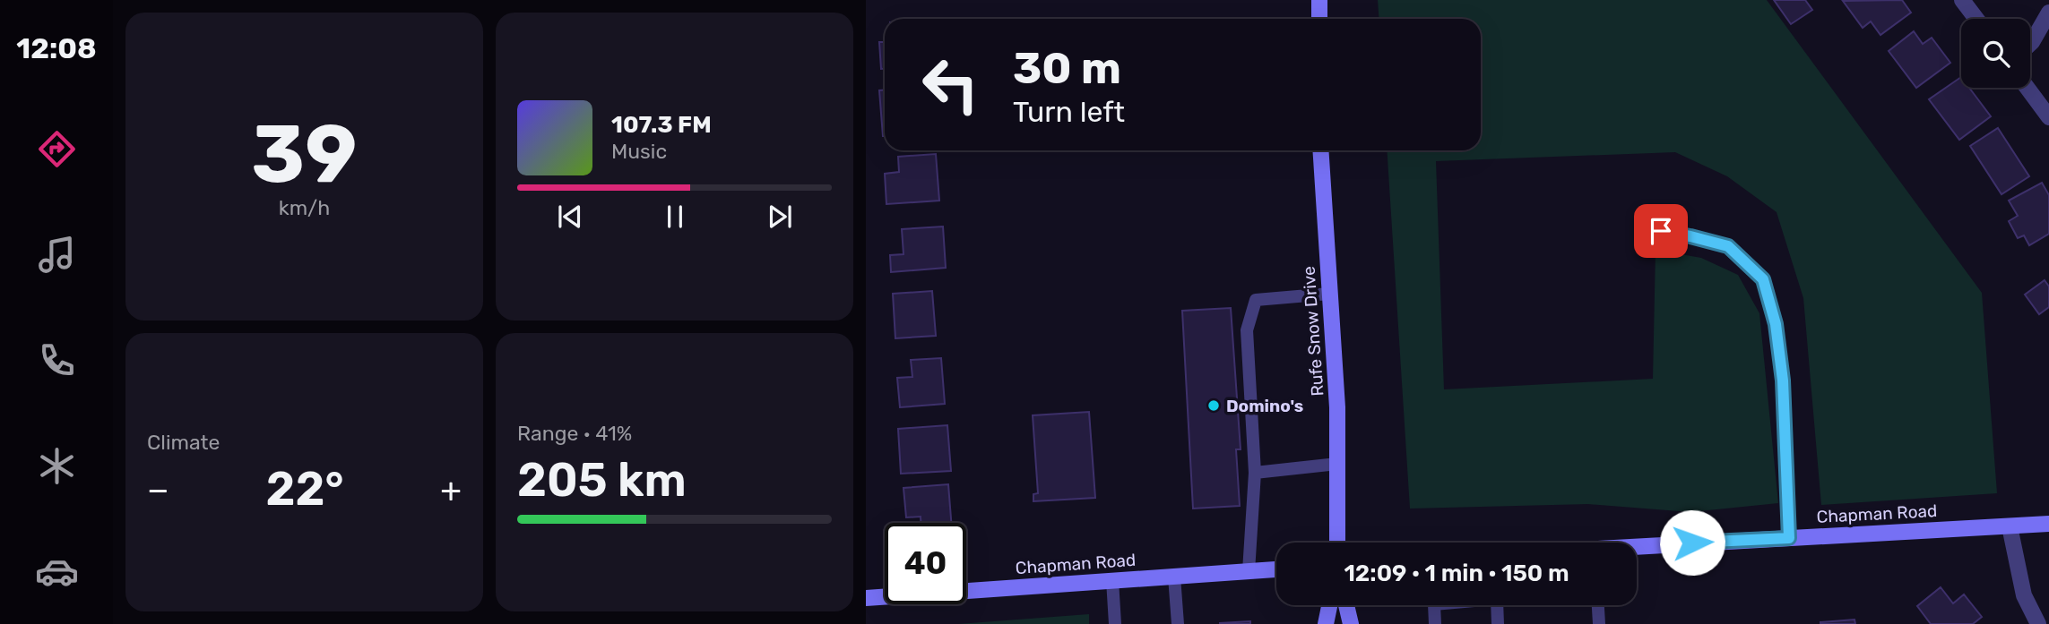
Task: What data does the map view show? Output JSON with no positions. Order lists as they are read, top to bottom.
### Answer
{
  "streets": {
    "street": ["Rufe Snow Drive", "Chapman Road"]
  },
  "places": ["Domino's"],
  "page": {
    "tabs": "12:08",
    "tile": [
      ["39", "km/h"],
      "Climate",
      ["Range · 41%", "205 km"]
    ],
    "turn": ["30 m", "Turn left"],
    "song": ["107.3 FM", "Music"],
    "heat": ["−", "22°", "+"],
    "limit": "40",
    "trip": "12:09 · 1 min · 150 m"
  }
}
